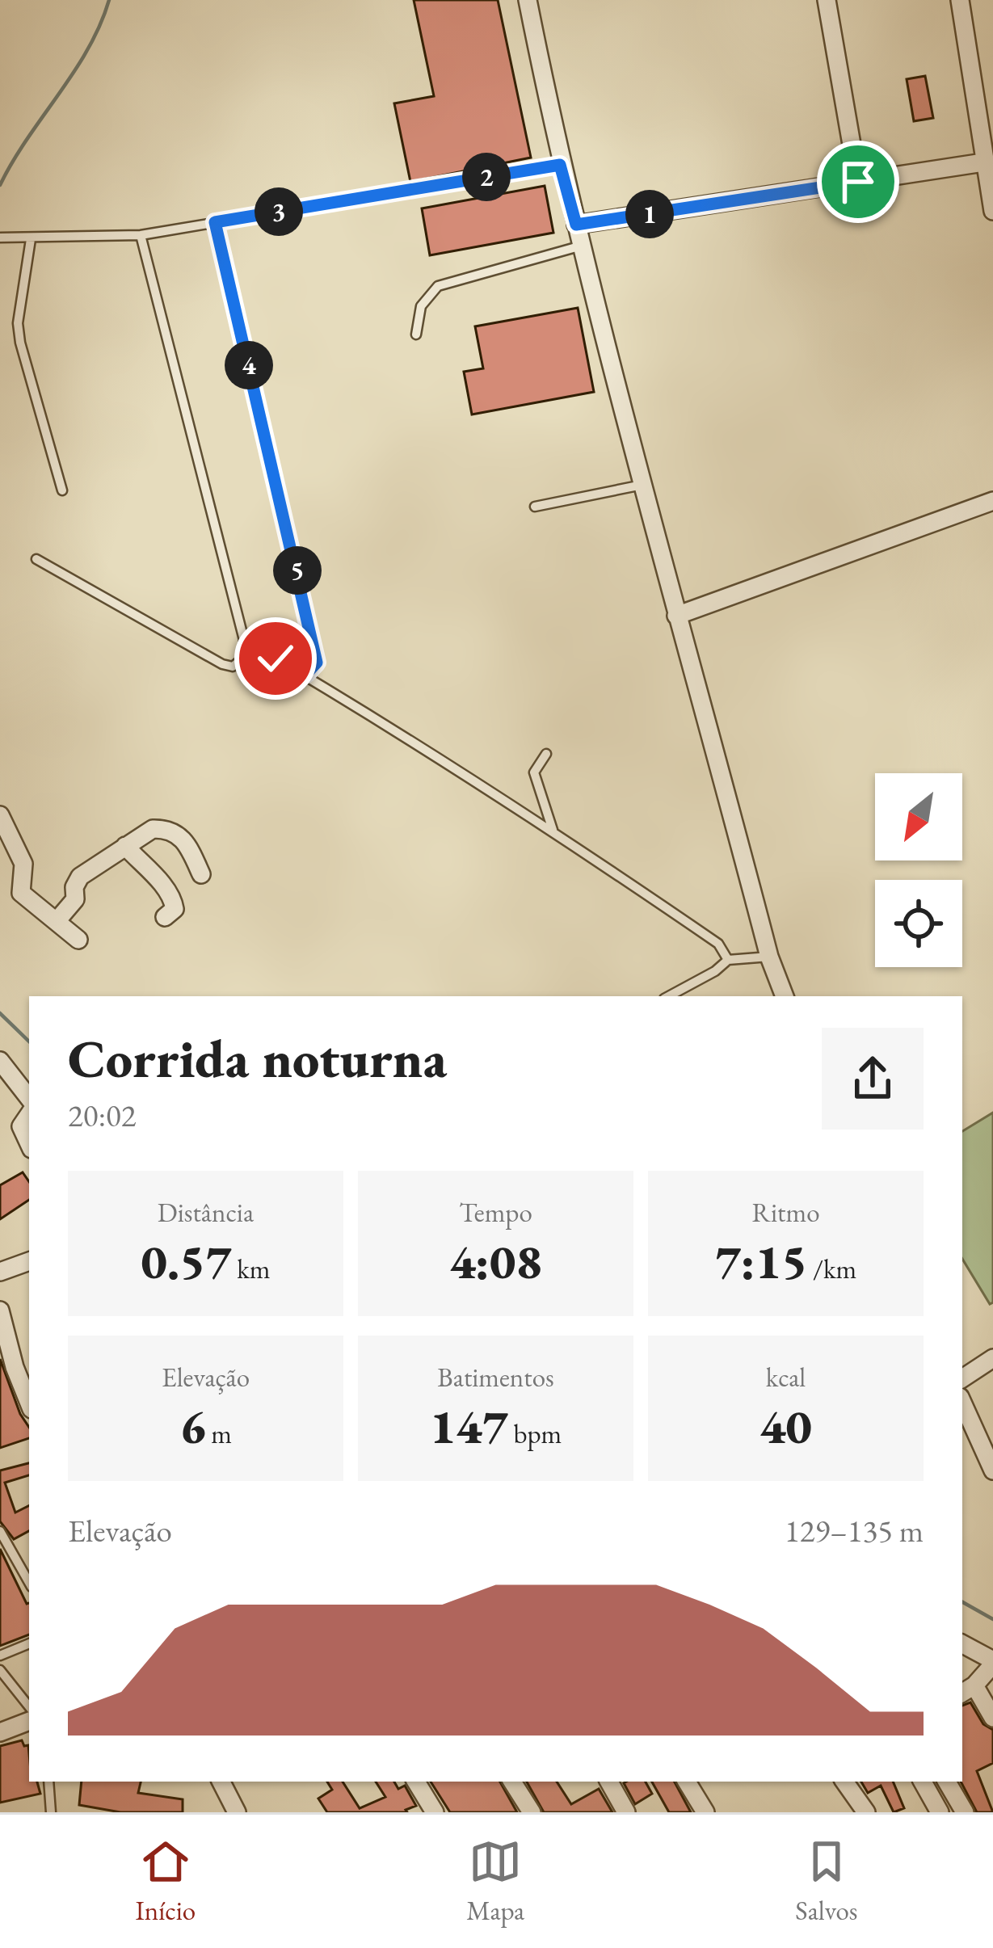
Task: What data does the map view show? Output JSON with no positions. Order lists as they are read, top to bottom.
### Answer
{
  "north": "bottom left",
  "page": {
    "pins": [
      "2",
      "3",
      "1",
      "4",
      "5"
    ],
    "heading": ["Corrida noturna", "20:02"],
    "stats": [
      ["Distância", "0.57 km"],
      ["Tempo", "4:08"],
      ["Ritmo", "7:15 /km"],
      ["Elevação", "6 m"],
      ["Batimentos", "147 bpm"],
      ["kcal", "40"]
    ],
    "chart": ["Elevação", "129–135 m"],
    "tabs": ["Início", "Mapa", "Salvos"]
  }
}
